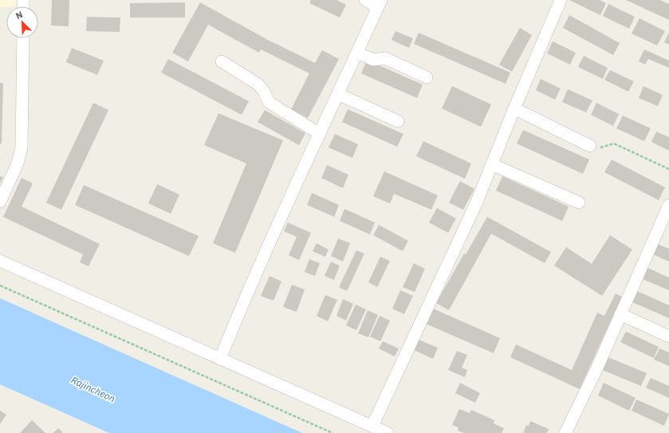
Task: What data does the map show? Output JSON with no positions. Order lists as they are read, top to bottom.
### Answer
{
  "water": ["Rajincheon"],
  "north": "top left"
}
